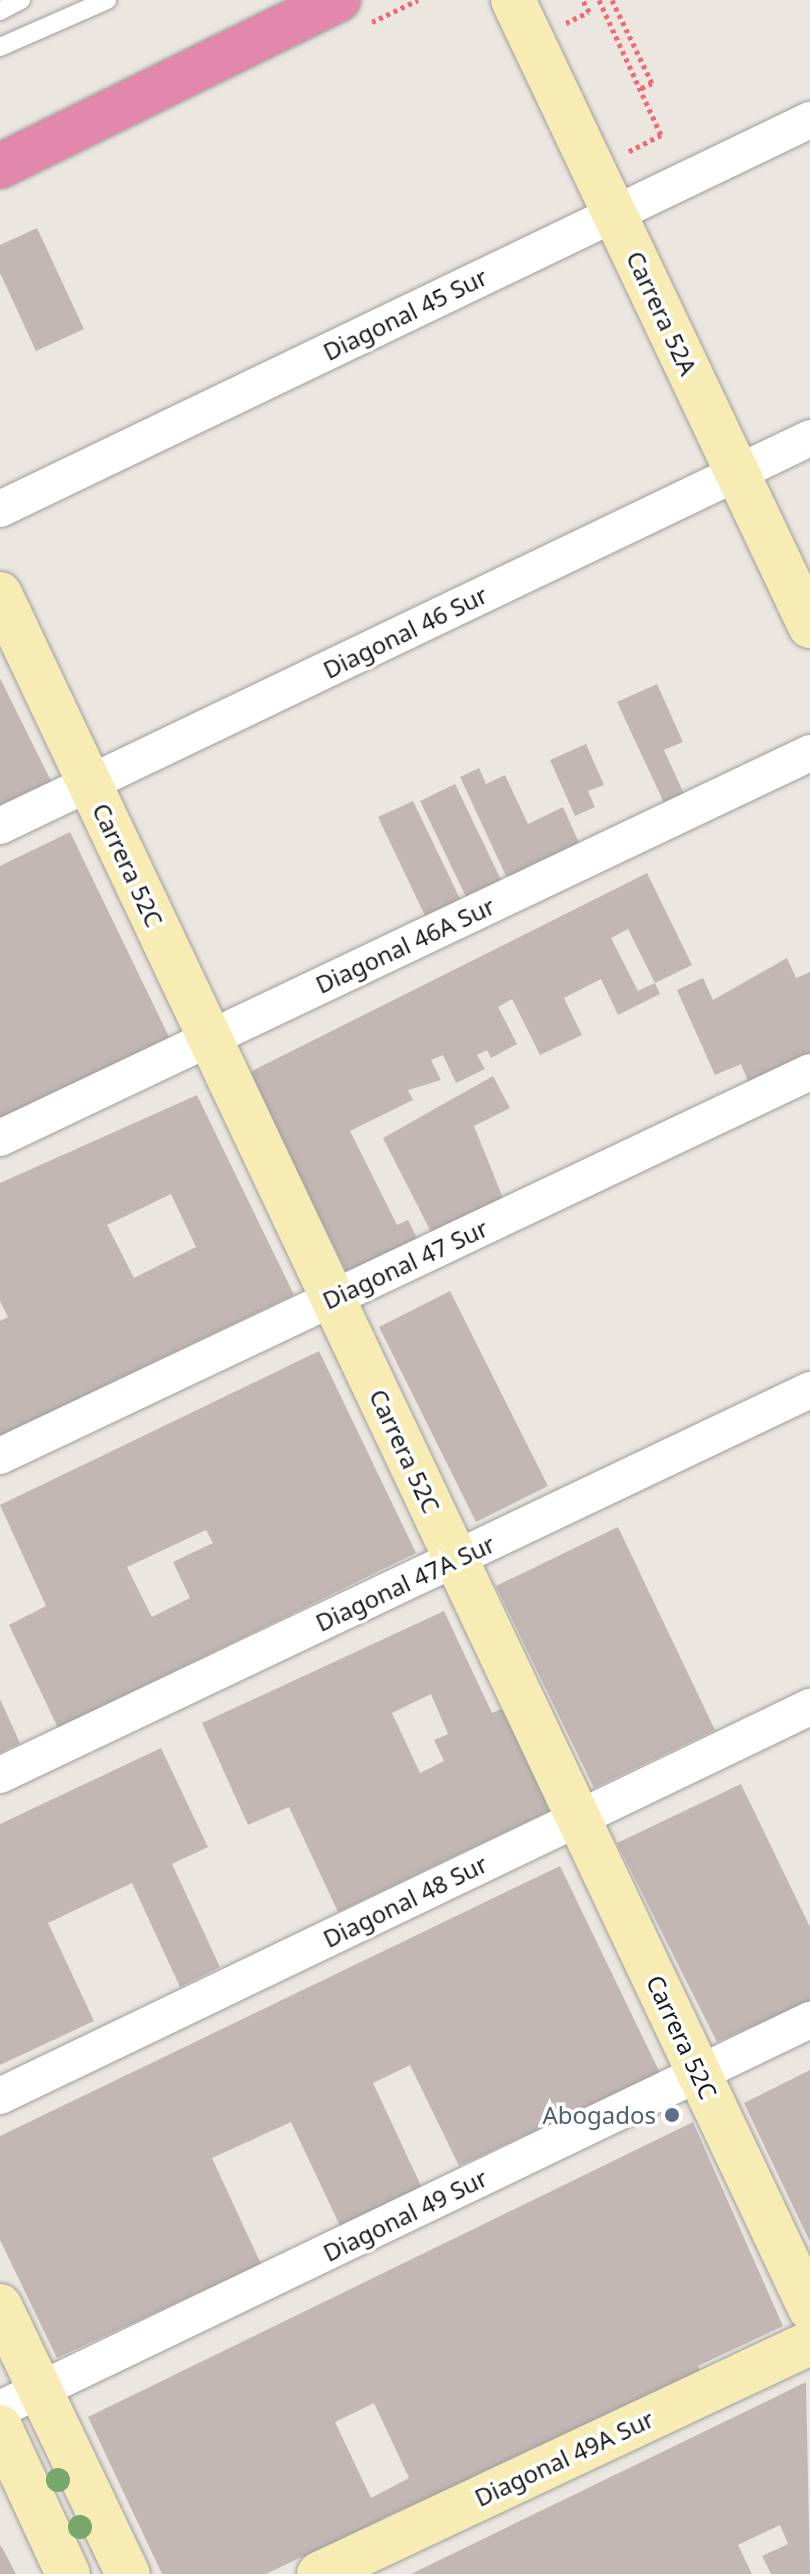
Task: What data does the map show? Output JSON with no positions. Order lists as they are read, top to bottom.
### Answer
{
  "streets": {
    "street": [
      "Carrera 52A",
      "Diagonal 45 Sur",
      "Diagonal 46 Sur",
      "Carrera 52C",
      "Diagonal 46A Sur",
      "Diagonal 47 Sur",
      "Diagonal 47A Sur",
      "Diagonal 48 Sur",
      "Diagonal 49 Sur",
      "Diagonal 49A Sur"
    ]
  },
  "crossings": [
    ["Carrera 52A", "Diagonal 45 Sur"],
    ["Carrera 52A", "Diagonal 46 Sur"],
    ["Diagonal 46 Sur", "Carrera 52C"],
    ["Carrera 52C", "Diagonal 46A Sur"],
    ["Carrera 52C", "Diagonal 47 Sur"],
    ["Carrera 52C", "Diagonal 47A Sur"],
    ["Carrera 52C", "Diagonal 48 Sur"],
    ["Carrera 52C", "Diagonal 49 Sur"]
  ],
  "places": ["Abogados"]
}
